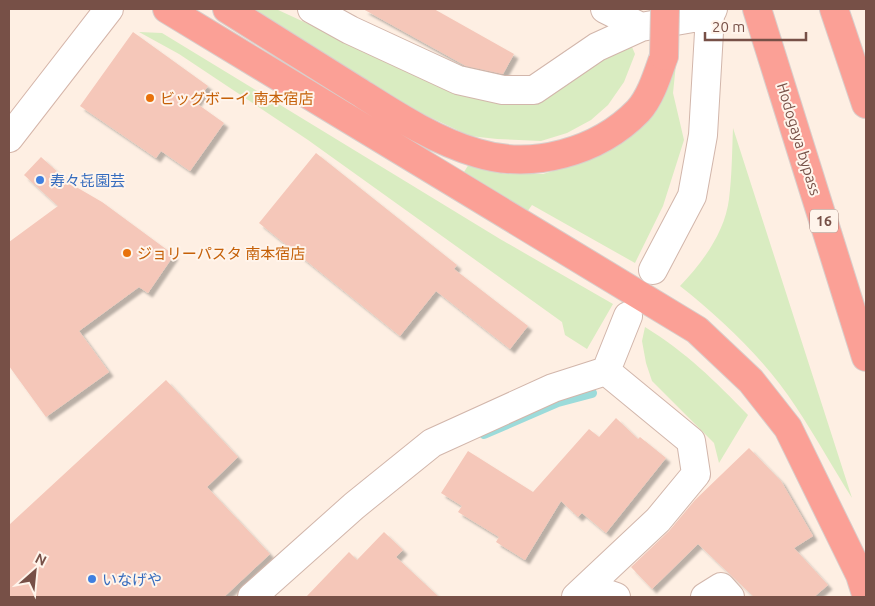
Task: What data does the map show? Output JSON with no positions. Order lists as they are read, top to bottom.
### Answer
{
  "streets": {
    "highway": ["Hodogaya bypass", "16"]
  },
  "places": [
    "ビッグボーイ 南本宿店",
    "寿々㐂園芸",
    "ジョリーパスタ 南本宿店",
    "いなげや"
  ],
  "scale_bar": "20 m",
  "north": "top right"
}
